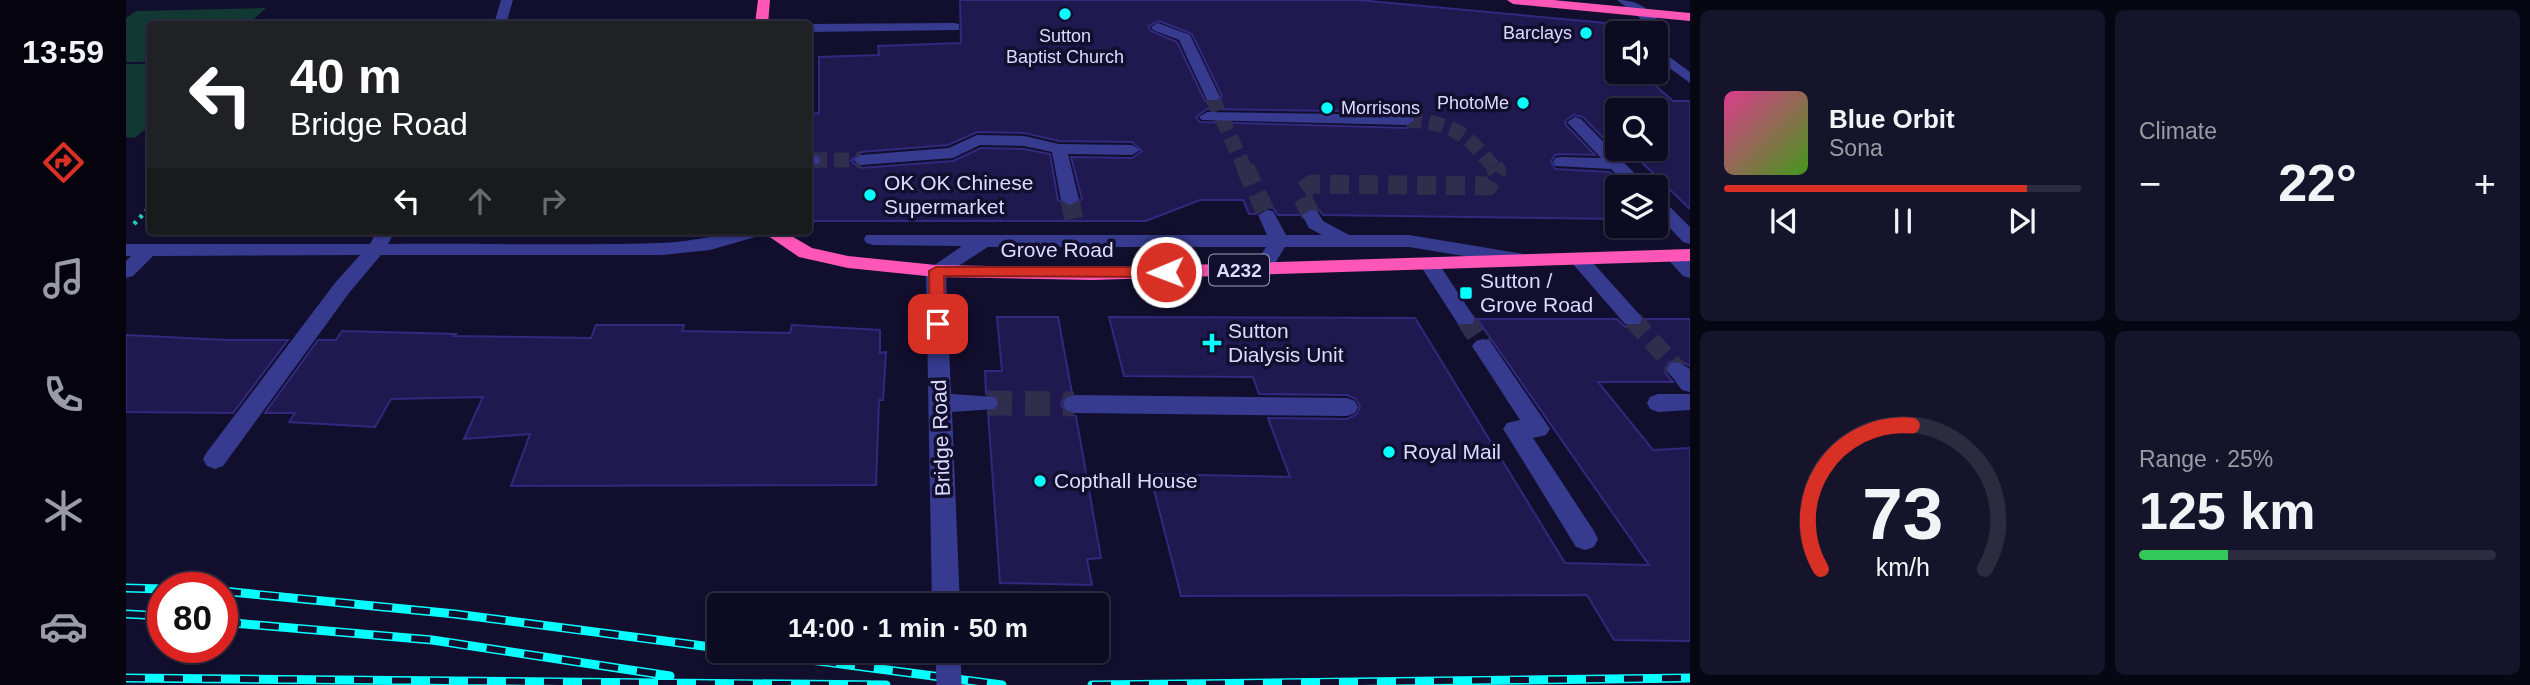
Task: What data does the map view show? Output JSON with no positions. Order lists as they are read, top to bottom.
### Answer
{
  "streets": {
    "highway": ["Grove Road", "A232"],
    "street": ["Bridge Road"]
  },
  "crossings": [
    ["Grove Road", "Bridge Road"]
  ],
  "places": {
    "other": [
      "Sutton Baptist Church",
      "Barclays",
      "PhotoMe",
      "Morrisons",
      "OK OK Chinese Supermarket",
      "Royal Mail",
      "Copthall House"
    ],
    "transit": ["Sutton / Grove Road"],
    "health": ["Sutton Dialysis Unit"]
  },
  "page": {
    "tabs": "13:59",
    "tile": [
      "Climate",
      ["Range · 25%", "125 km"]
    ],
    "turn": ["40 m", "Bridge Road"],
    "song": ["Blue Orbit", "Sona"],
    "heat": ["−", "22°", "+"],
    "limit": "80",
    "trip": "14:00 · 1 min · 50 m",
    "gauge": ["73", "km/h"]
  }
}
